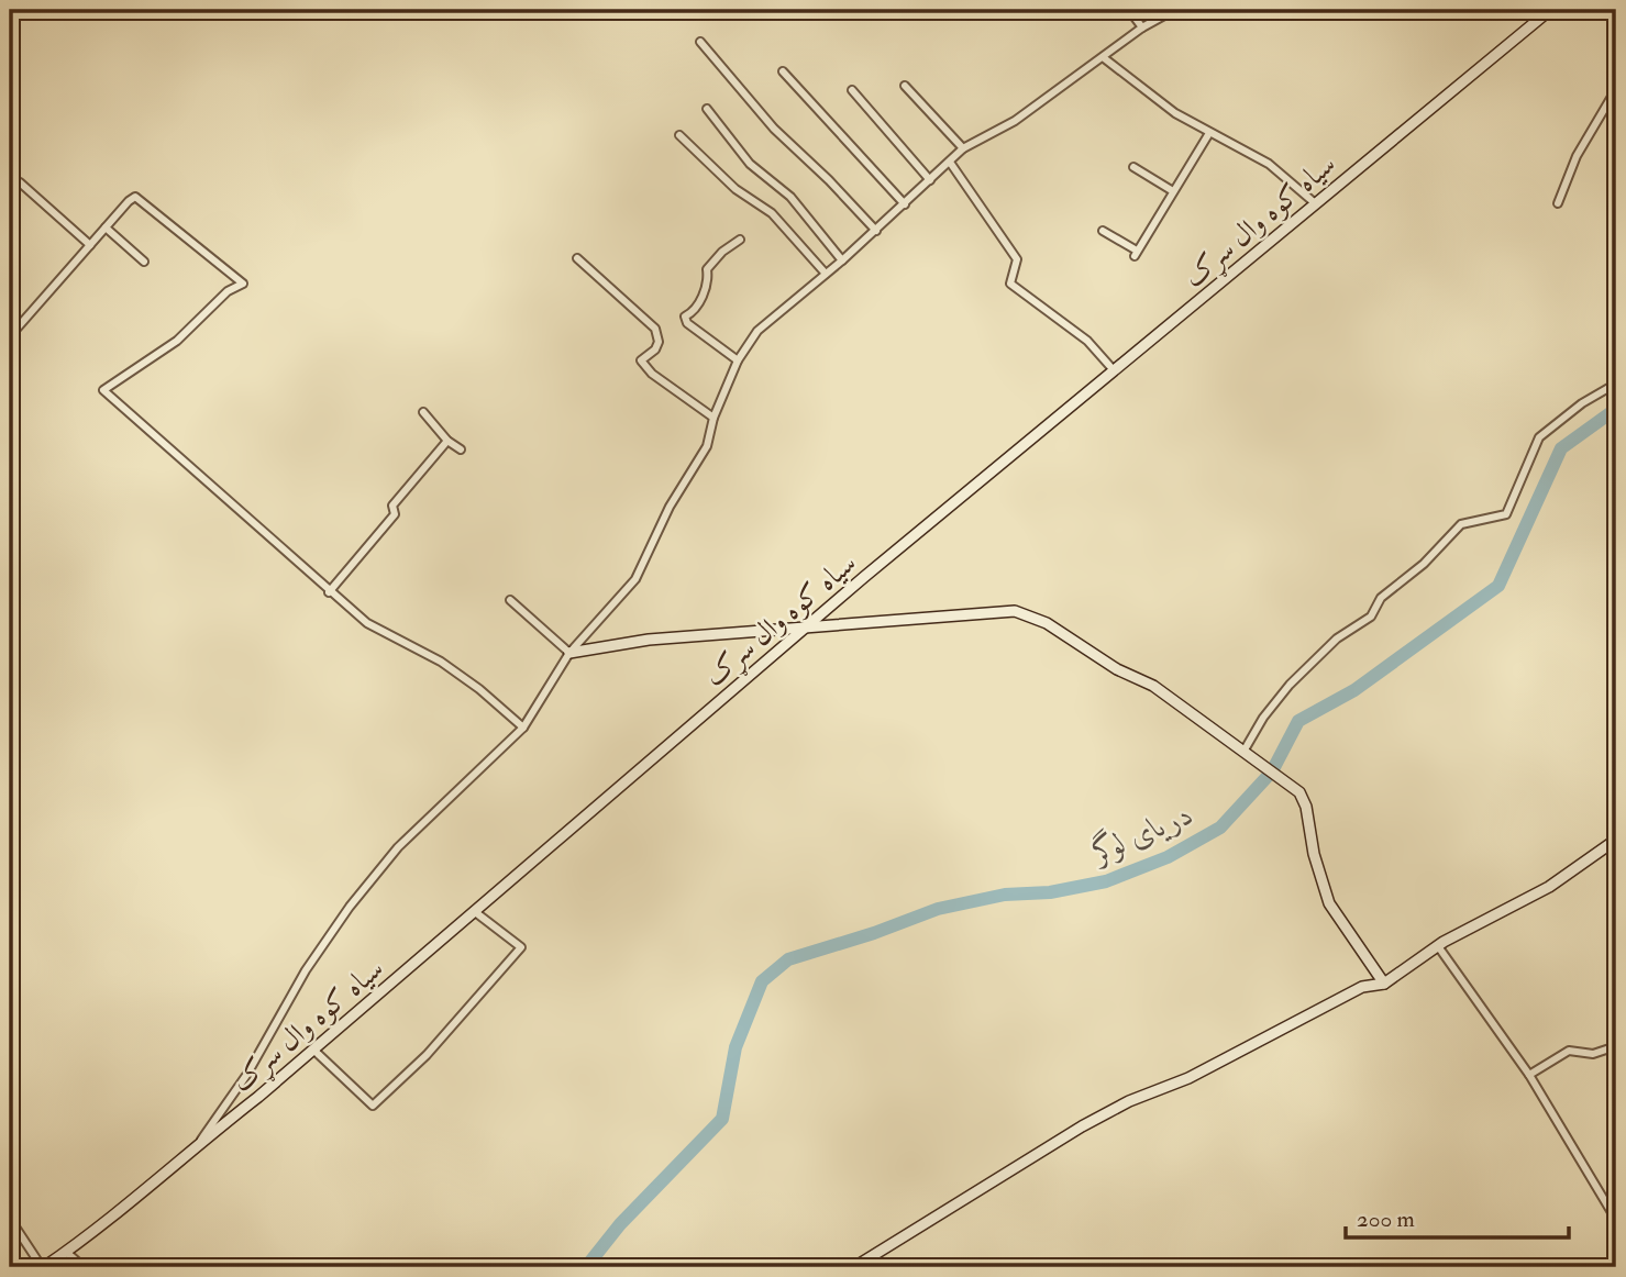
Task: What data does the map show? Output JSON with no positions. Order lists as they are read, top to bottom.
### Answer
{
  "streets": {
    "street": ["سیاه کوه وال سړک"]
  },
  "water": ["دریای لوگر"],
  "scale_bar": "200 m"
}
